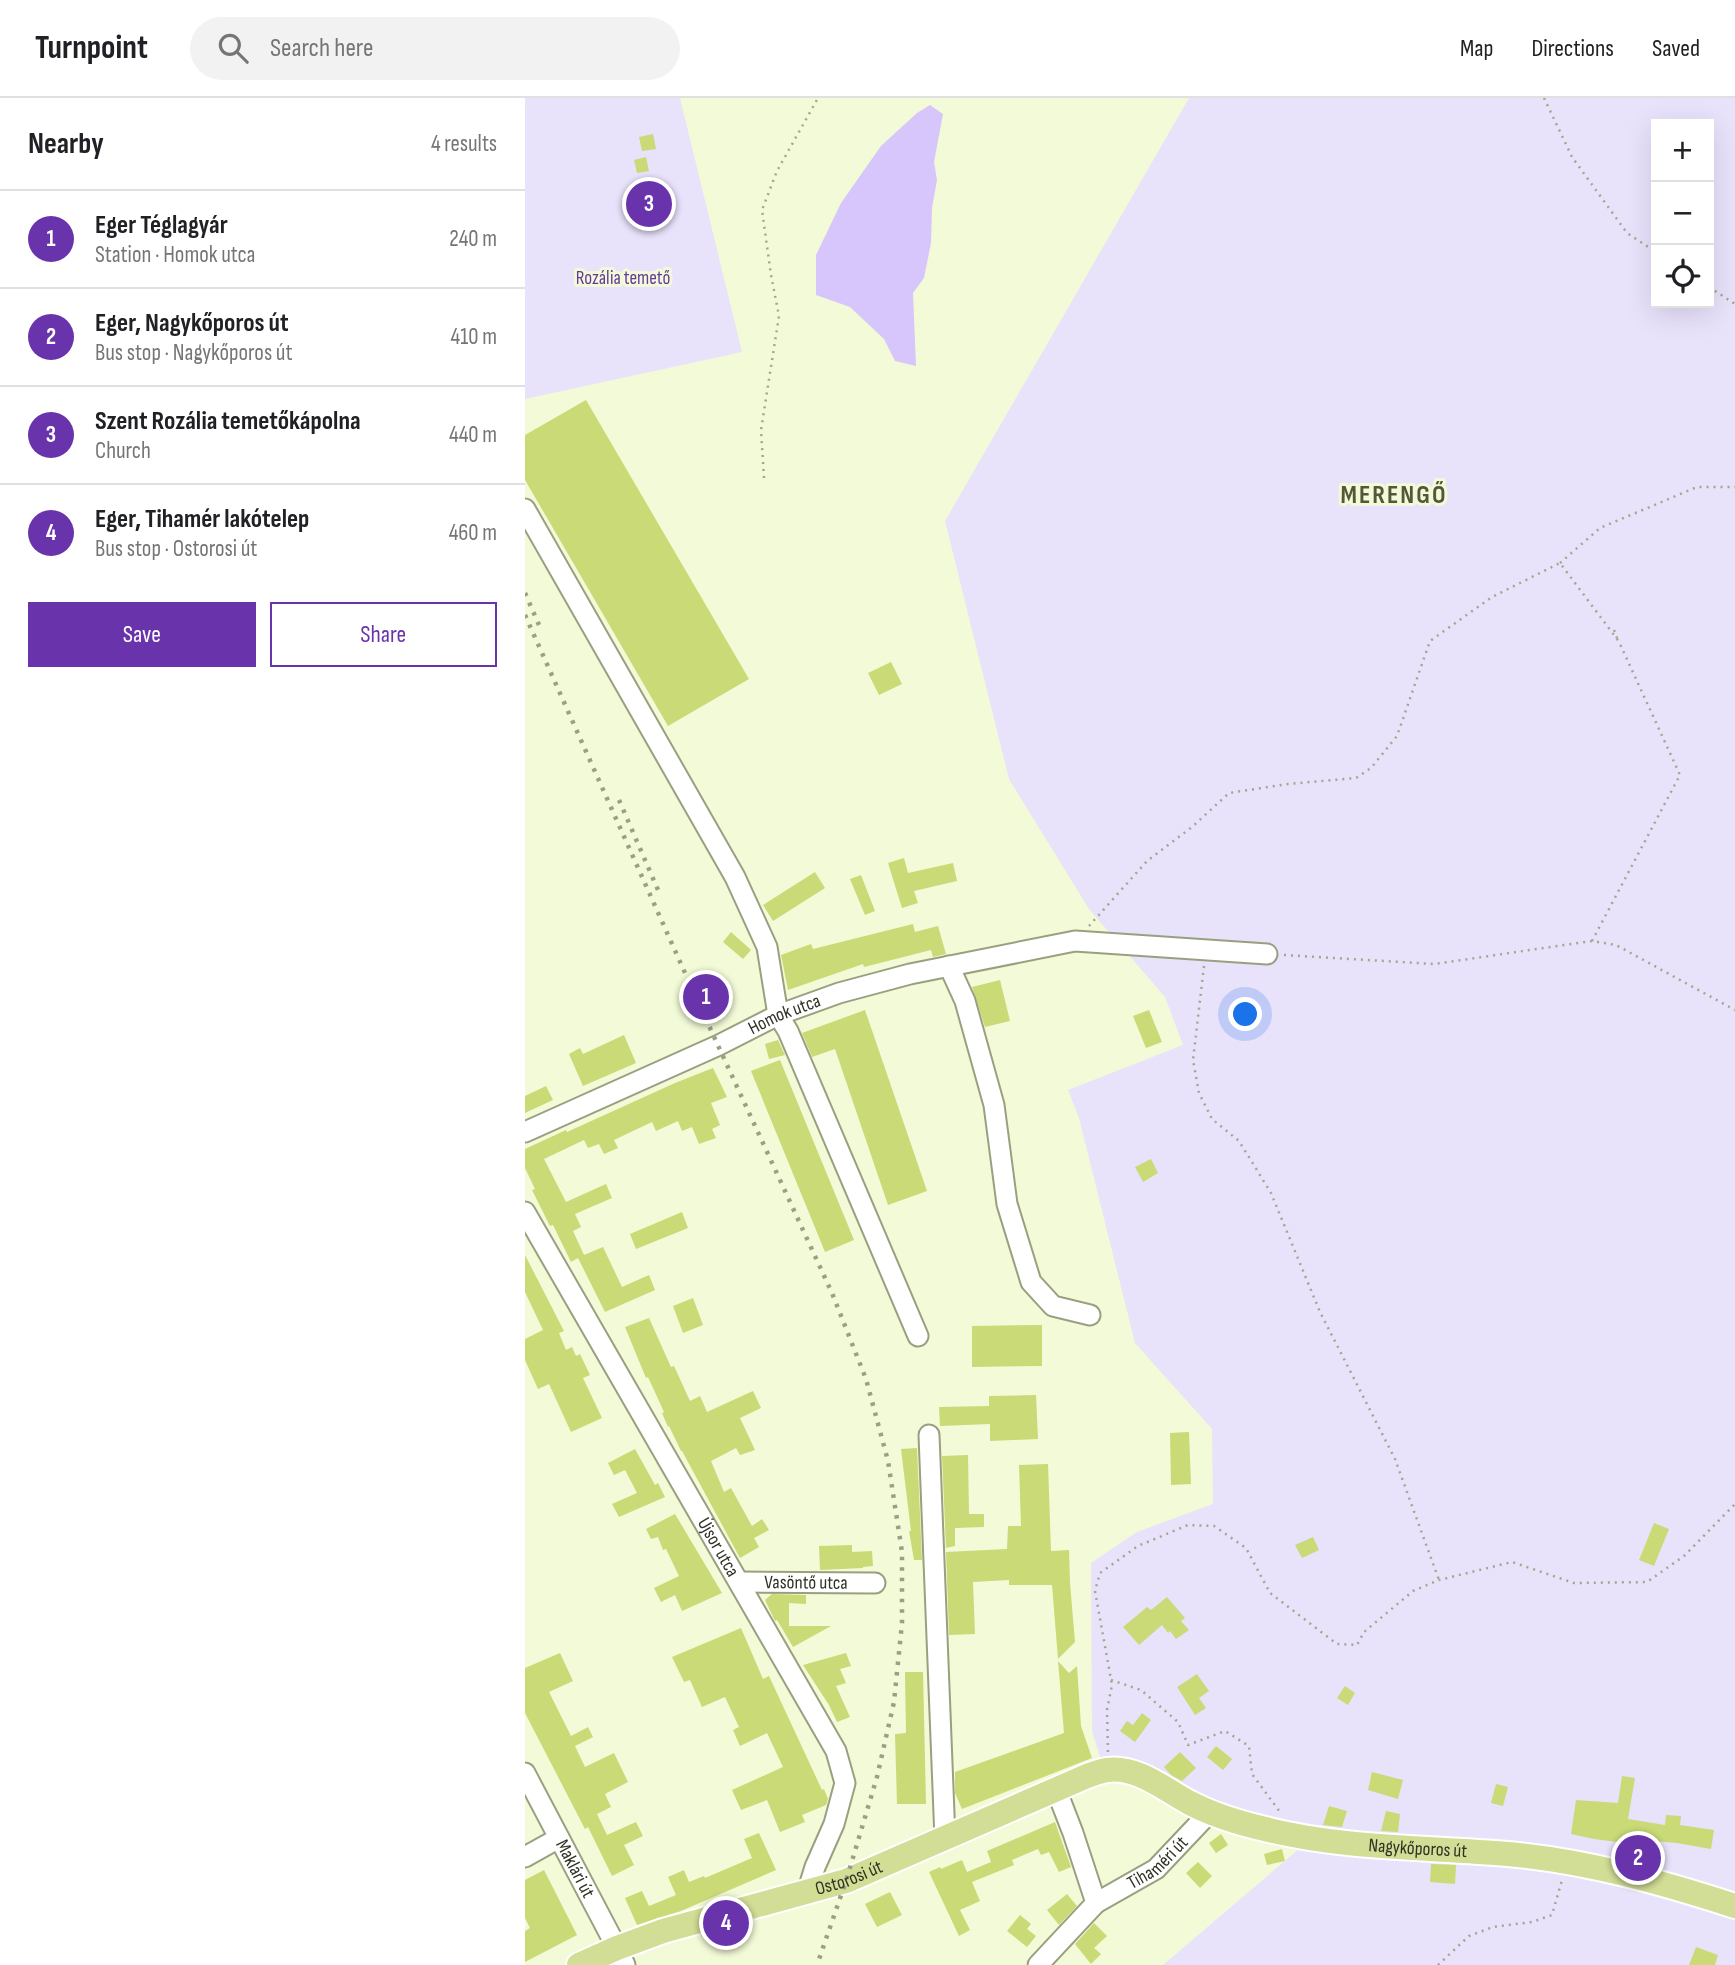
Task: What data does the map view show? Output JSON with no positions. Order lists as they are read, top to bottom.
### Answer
{
  "streets": {
    "main road": ["Nagykőporos út", "Ostorosi út"],
    "street": [
      "Homok utca",
      "Újsor utca",
      "Vasöntő utca",
      "Tihaméri út",
      "Maklári út"
    ]
  },
  "crossings": [
    ["Újsor utca", "Vasöntő utca"],
    ["Újsor utca", "Ostorosi út"],
    ["Nagykőporos út", "Tihaméri út"],
    ["Nagykőporos út", "Ostorosi út"],
    ["Maklári út", "Ostorosi út"]
  ],
  "districts": ["MERENGŐ"],
  "parks": ["Rozália temető"],
  "page": {
    "header": "Turnpoint",
    "search": "Search here",
    "nav": ["Map", "Directions", "Saved"],
    "heading": ["Nearby", "4 results"],
    "map_buttons": ["+", "−"],
    "pins": [
      "3",
      "1",
      "2",
      "4"
    ],
    "list": [
      {
        "mark": "1",
        "name": "Eger Téglagyár",
        "note": "Station · Homok utca",
        "value": "240 m"
      },
      {
        "mark": "2",
        "name": "Eger, Nagykőporos út",
        "note": "Bus stop · Nagykőporos út",
        "value": "410 m"
      },
      {
        "mark": "3",
        "name": "Szent Rozália temetőkápolna",
        "note": "Church",
        "value": "440 m"
      },
      {
        "mark": "4",
        "name": "Eger, Tihamér lakótelep",
        "note": "Bus stop · Ostorosi út",
        "value": "460 m"
      }
    ],
    "buttons": ["Save", "Share"]
  }
}
